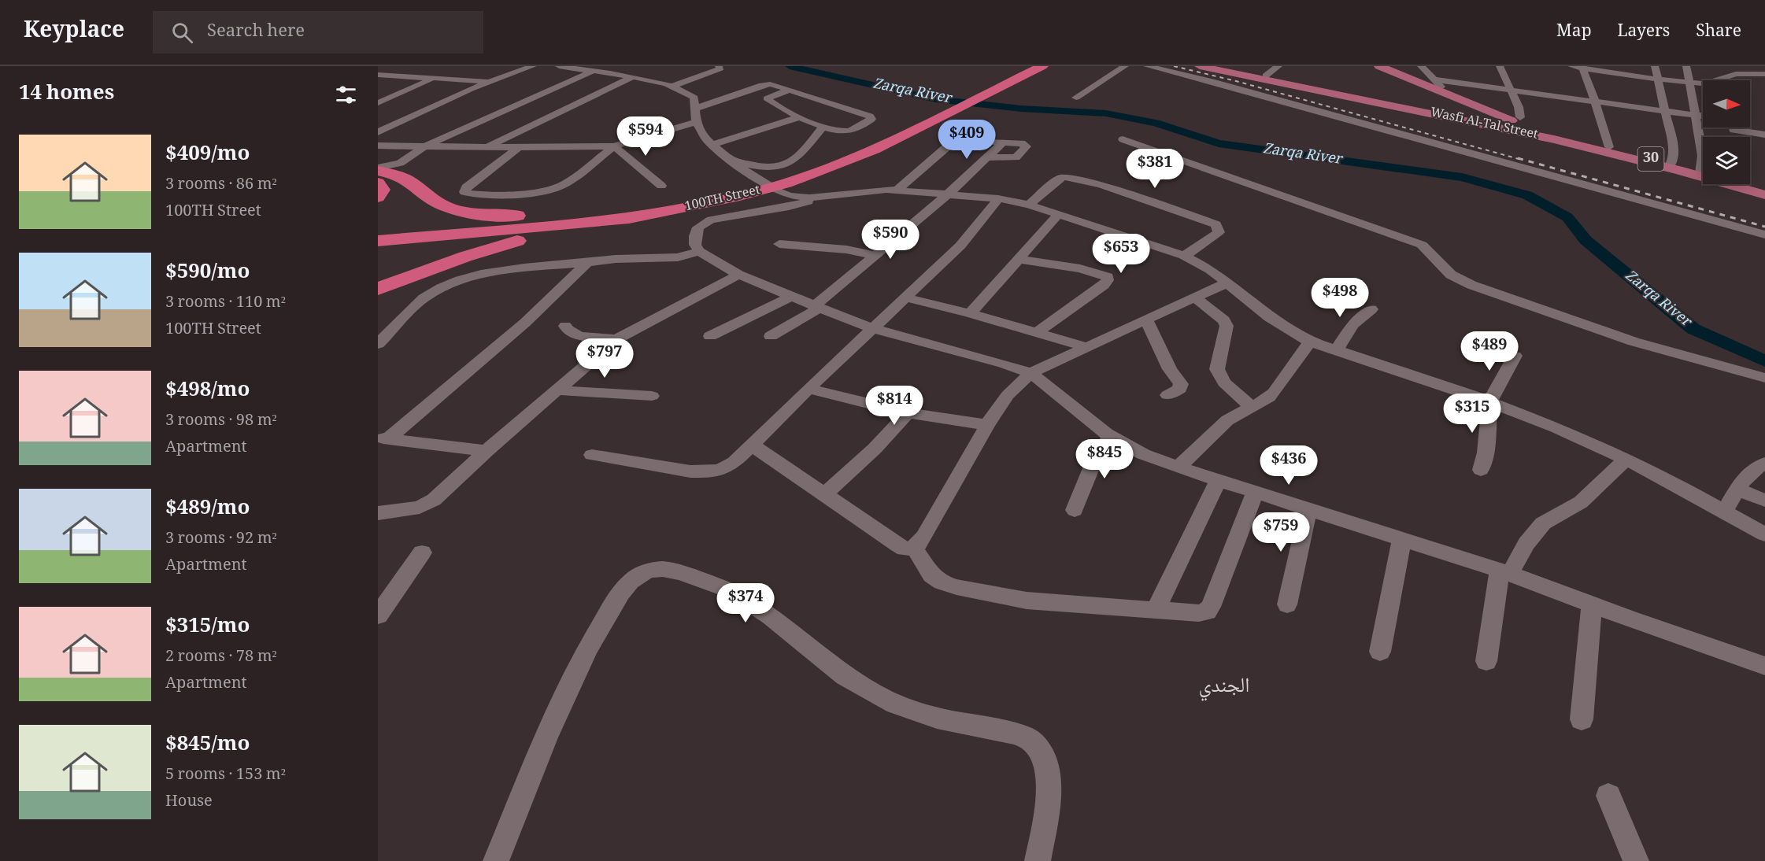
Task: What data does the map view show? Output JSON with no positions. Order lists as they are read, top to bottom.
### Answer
{
  "streets": {
    "highway": ["100TH Street"],
    "main road": ["Wasfi Al-Tal Street", "30"]
  },
  "crossings": [
    ["Wasfi Al-Tal Street", "30"]
  ],
  "districts": ["الجندي"],
  "water": ["Zarqa River"],
  "north": "right",
  "page": {
    "header": "Keyplace",
    "search": "Search here",
    "nav": ["Map", "Layers", "Share"],
    "heading": "14 homes",
    "price": [
      "$594",
      "$409",
      "$381",
      "$590",
      "$653",
      "$498",
      "$489",
      "$797",
      "$814",
      "$315",
      "$845",
      "$436",
      "$759",
      "$374"
    ],
    "list": [
      {
        "name": "$409/mo",
        "note": "3 rooms · 86 m² · 100TH Street"
      },
      {
        "name": "$590/mo",
        "note": "3 rooms · 110 m² · 100TH Street"
      },
      {
        "name": "$498/mo",
        "note": "3 rooms · 98 m² · Apartment"
      },
      {
        "name": "$489/mo",
        "note": "3 rooms · 92 m² · Apartment"
      },
      {
        "name": "$315/mo",
        "note": "2 rooms · 78 m² · Apartment"
      },
      {
        "name": "$845/mo",
        "note": "5 rooms · 153 m² · House"
      }
    ]
  }
}
